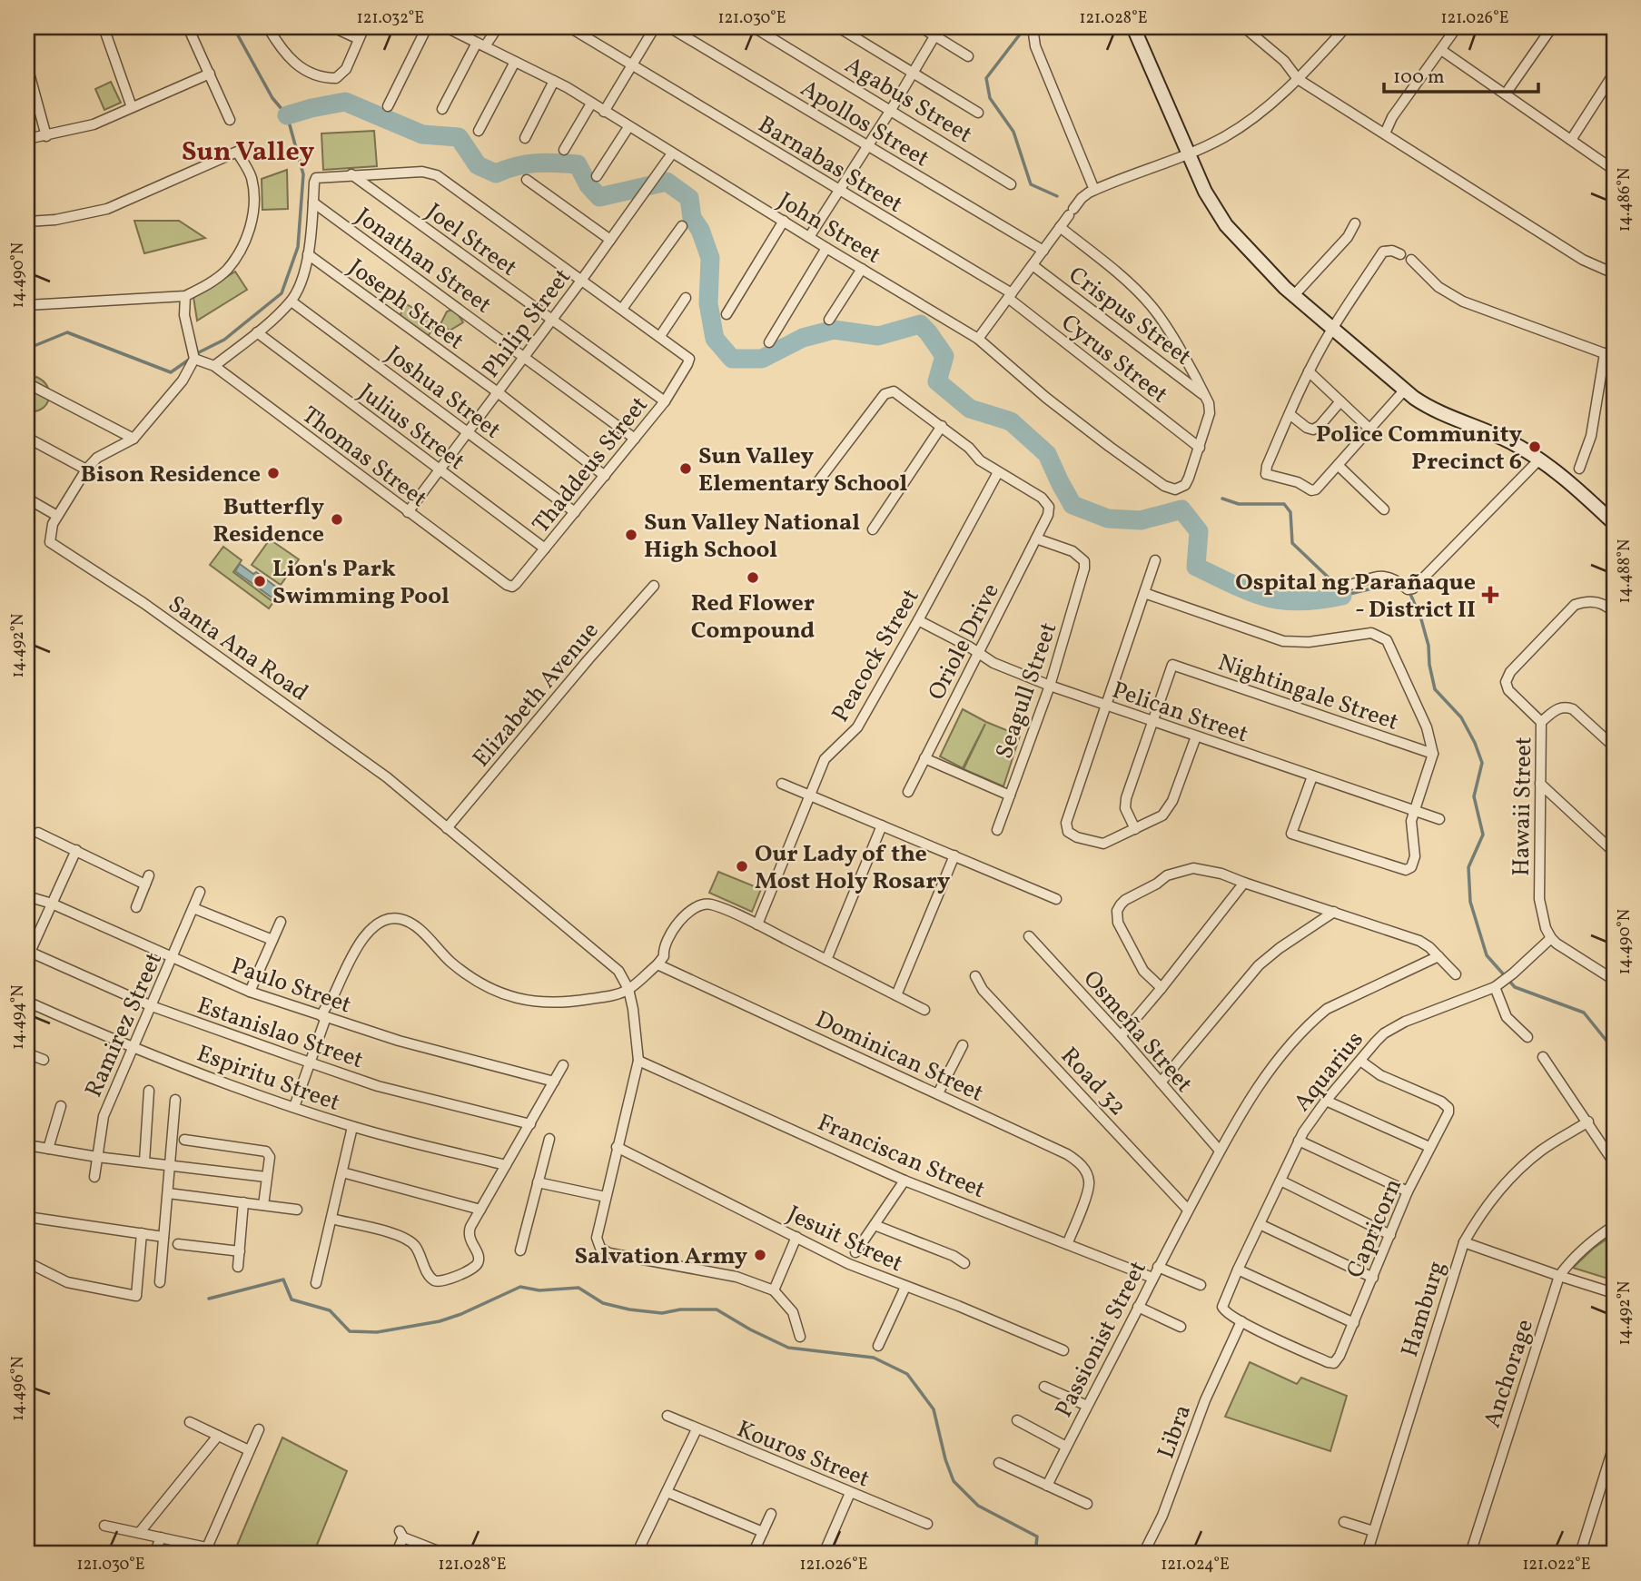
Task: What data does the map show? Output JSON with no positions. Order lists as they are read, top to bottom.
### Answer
{
  "streets": {
    "street": [
      "Agabus Street",
      "Apollos Street",
      "Barnabas Street",
      "John Street",
      "Joel Street",
      "Jonathan Street",
      "Joseph Street",
      "Crispus Street",
      "Philip Street",
      "Cyrus Street",
      "Joshua Street",
      "Julius Street",
      "Thomas Street",
      "Thaddeus Street",
      "Oriole Drive",
      "Santa Ana Road",
      "Peacock Street",
      "Seagull Street",
      "Nightingale Street",
      "Elizabeth Avenue",
      "Pelican Street",
      "Hawaii Street",
      "Paulo Street",
      "Ramirez Street",
      "Osmeña Street",
      "Estanislao Street",
      "Dominican Street",
      "Aquarius",
      "Espiritu Street",
      "Road 32",
      "Franciscan Street",
      "Capricorn",
      "Jesuit Street",
      "Hamburg",
      "Passionist Street",
      "Anchorage",
      "Libra",
      "Kouros Street"
    ]
  },
  "crossings": [
    ["Barnabas Street", "Cyrus Street"],
    ["John Street", "Philip Street"],
    ["John Street", "Cyrus Street"],
    ["Joel Street", "Philip Street"],
    ["Joel Street", "Thaddeus Street"],
    ["Jonathan Street", "Philip Street"],
    ["Jonathan Street", "Thaddeus Street"],
    ["Joseph Street", "Philip Street"],
    ["Joseph Street", "Thaddeus Street"],
    ["Philip Street", "Joshua Street"],
    ["Philip Street", "Julius Street"],
    ["Philip Street", "Thomas Street"],
    ["Joshua Street", "Thaddeus Street"],
    ["Julius Street", "Thaddeus Street"],
    ["Thomas Street", "Thaddeus Street"],
    ["Thomas Street", "Santa Ana Road"],
    ["Oriole Drive", "Peacock Street"],
    ["Oriole Drive", "Seagull Street"],
    ["Oriole Drive", "Pelican Street"],
    ["Santa Ana Road", "Elizabeth Avenue"],
    ["Peacock Street", "Pelican Street"],
    ["Seagull Street", "Pelican Street"],
    ["Nightingale Street", "Pelican Street"],
    ["Hawaii Street", "Aquarius"],
    ["Paulo Street", "Ramirez Street"],
    ["Ramirez Street", "Estanislao Street"],
    ["Ramirez Street", "Espiritu Street"],
    ["Osmeña Street", "Passionist Street"],
    ["Dominican Street", "Franciscan Street"],
    ["Aquarius", "Capricorn"],
    ["Aquarius", "Libra"],
    ["Road 32", "Passionist Street"],
    ["Franciscan Street", "Passionist Street"],
    ["Capricorn", "Libra"]
  ],
  "districts": ["Sun Valley"],
  "places": {
    "other": [
      "Police Community Precinct 6",
      "Sun Valley Elementary School",
      "Bison Residence",
      "Butterfly Residence",
      "Sun Valley National High School",
      "Red Flower Compound",
      "Lion's Park Swimming Pool",
      "Our Lady of the Most Holy Rosary",
      "Salvation Army"
    ],
    "health": ["Ospital ng Parañaque - District II"]
  },
  "scale_bar": "100 m",
  "coordinates": [
    "121.032°E",
    "121.030°E",
    "121.028°E",
    "121.026°E",
    "14.486°N",
    "14.490°N",
    "14.488°N",
    "14.492°N",
    "14.494°N",
    "14.496°N",
    "121.024°E",
    "121.022°E"
  ]
}
